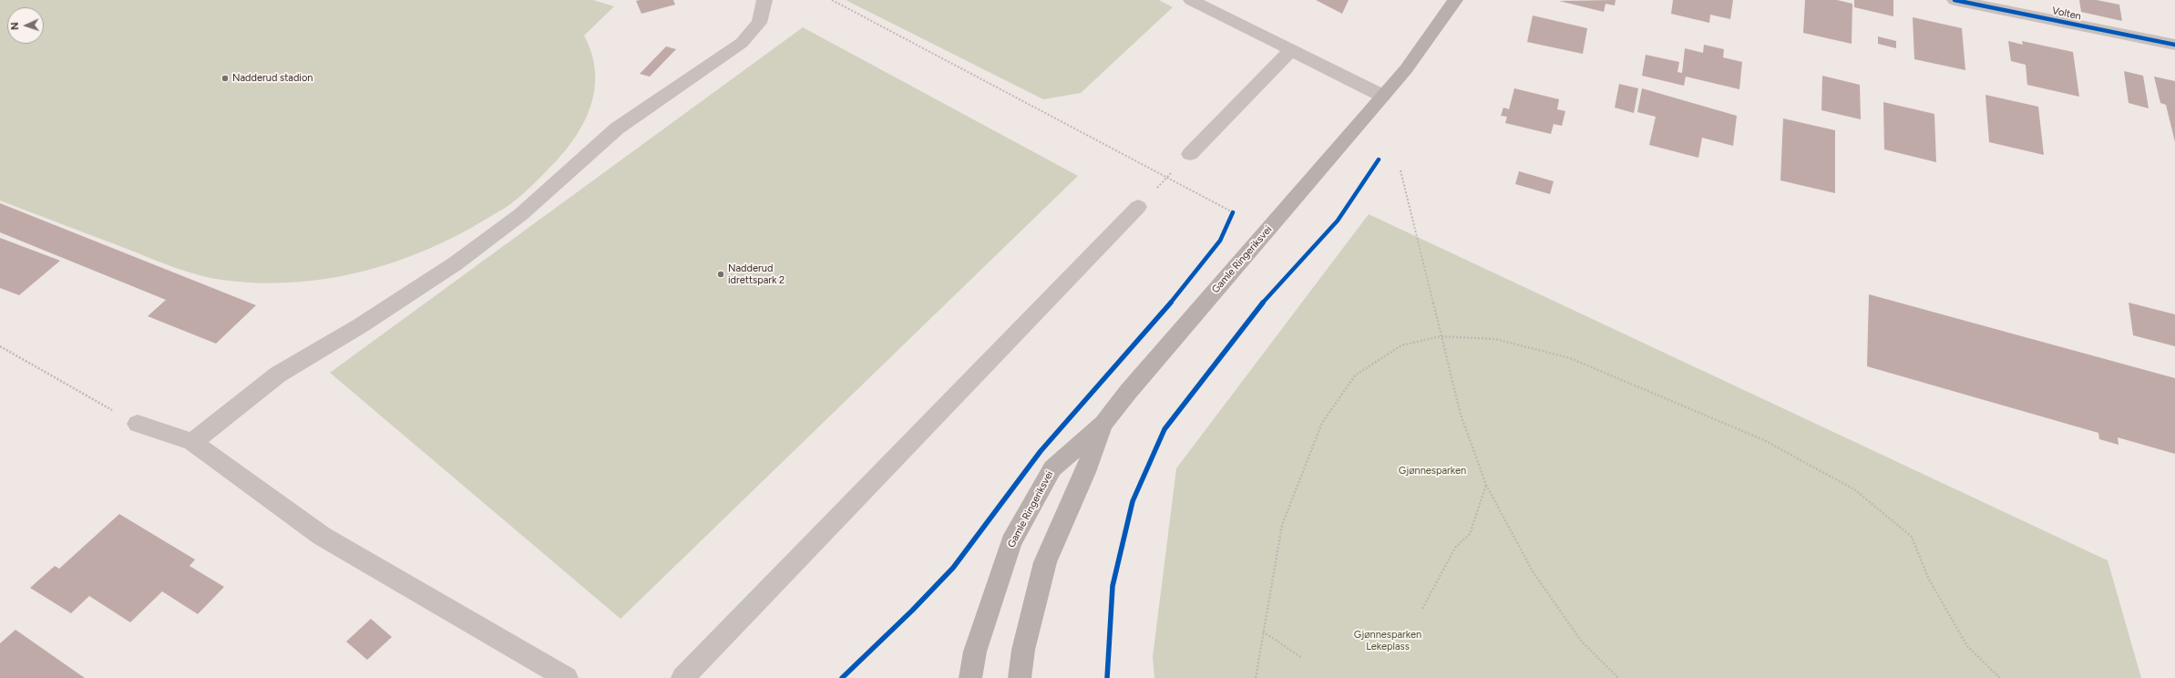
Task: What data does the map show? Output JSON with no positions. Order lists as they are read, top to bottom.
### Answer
{
  "streets": {
    "main road": ["Gamle Ringeriksvei"],
    "street": ["Volten"]
  },
  "parks": ["Gjønnesparken", "Gjønnesparken Lekeplass"],
  "places": ["Nadderud stadion", "Nadderud idrettspark 2"],
  "north": "left"
}
